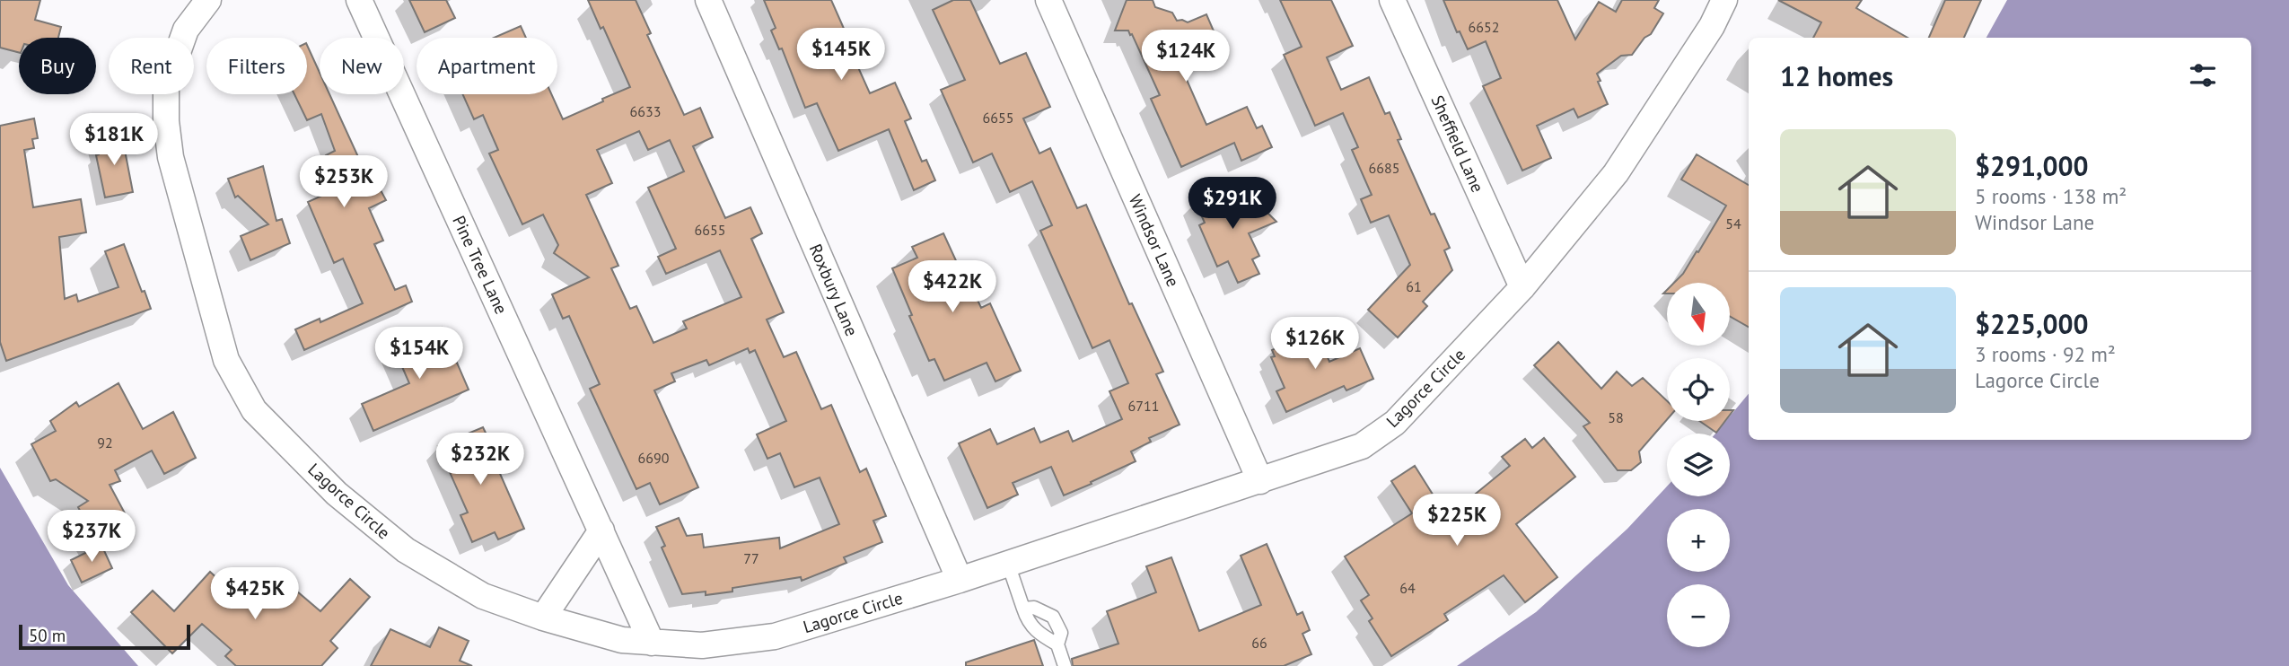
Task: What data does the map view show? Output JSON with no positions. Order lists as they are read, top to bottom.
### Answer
{
  "streets": {
    "street": [
      "Sheffield Lane",
      "Windsor Lane",
      "Pine Tree Lane",
      "Roxbury Lane",
      "Lagorce Circle"
    ]
  },
  "crossings": [
    ["Sheffield Lane", "Lagorce Circle"],
    ["Windsor Lane", "Lagorce Circle"],
    ["Pine Tree Lane", "Lagorce Circle"],
    ["Roxbury Lane", "Lagorce Circle"]
  ],
  "house_numbers": [
    "6652",
    "6633",
    "6655",
    "6685",
    "54",
    "6655",
    "61",
    "6711",
    "58",
    "92",
    "6690",
    "77",
    "64",
    "66"
  ],
  "scale_bar": "50 m",
  "north": "bottom",
  "page": {
    "price": [
      "$145K",
      "$124K",
      "$181K",
      "$253K",
      "$291K",
      "$422K",
      "$126K",
      "$154K",
      "$232K",
      "$225K",
      "$237K",
      "$425K"
    ],
    "chip": [
      "Buy",
      "Rent",
      "Filters",
      "New",
      "Apartment"
    ],
    "heading": "12 homes",
    "list": [
      {
        "name": "$291,000",
        "note": "5 rooms · 138 m² · Windsor Lane"
      },
      {
        "name": "$225,000",
        "note": "3 rooms · 92 m² · Lagorce Circle"
      }
    ],
    "map_buttons": ["+", "−"],
    "scale": "50 m"
  }
}
